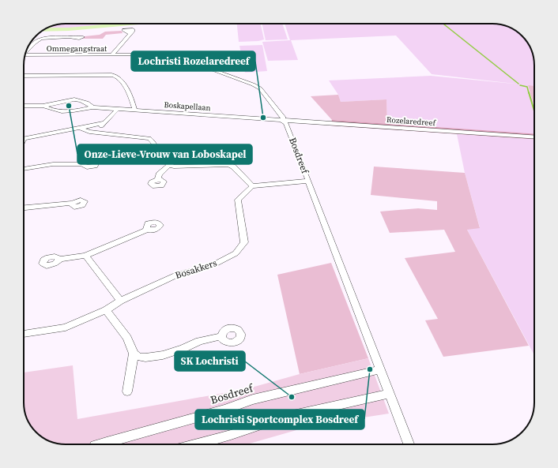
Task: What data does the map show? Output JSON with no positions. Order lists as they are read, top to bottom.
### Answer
{
  "streets": {
    "street": [
      "Ommegangstraat",
      "Boskapellaan",
      "Rozelaredreef",
      "Bosdreef",
      "Bosakkers"
    ]
  },
  "crossings": [
    ["Ommegangstraat", "Boskapellaan"],
    ["Ommegangstraat", "Rozelaredreef"],
    ["Ommegangstraat", "Bosdreef"],
    ["Boskapellaan", "Rozelaredreef"],
    ["Boskapellaan", "Bosdreef"],
    ["Rozelaredreef", "Bosdreef"]
  ],
  "places": [
    "Onze-Lieve-Vrouw van Loboskapel",
    "Lochristi Rozelaredreef",
    "Lochristi Sportcomplex Bosdreef",
    "SK Lochristi"
  ]
}
